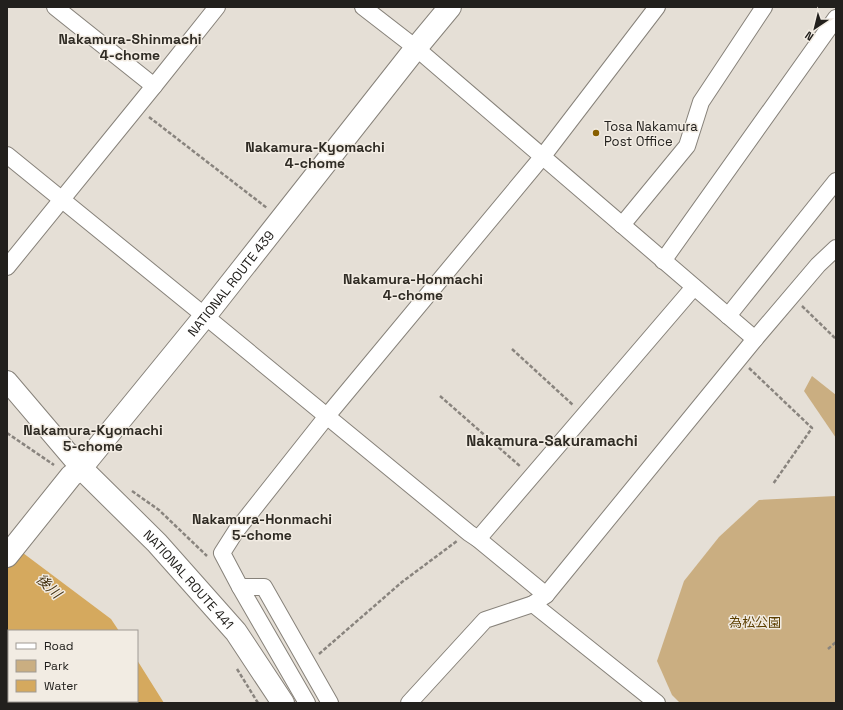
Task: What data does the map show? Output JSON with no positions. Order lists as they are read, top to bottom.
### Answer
{
  "streets": {
    "highway": ["NATIONAL ROUTE 439", "NATIONAL ROUTE 441"]
  },
  "crossings": [
    ["NATIONAL ROUTE 439", "NATIONAL ROUTE 441"]
  ],
  "districts": [
    "Nakamura-Shinmachi 4-chome",
    "Nakamura-Kyomachi 4-chome",
    "Nakamura-Honmachi 4-chome",
    "Nakamura-Kyomachi 5-chome",
    "Nakamura-Sakuramachi",
    "Nakamura-Honmachi 5-chome"
  ],
  "water": ["後川"],
  "parks": ["為松公園"],
  "places": ["Tosa Nakamura Post Office"],
  "legend": ["Road", "Park", "Water"],
  "north": "bottom left"
}
